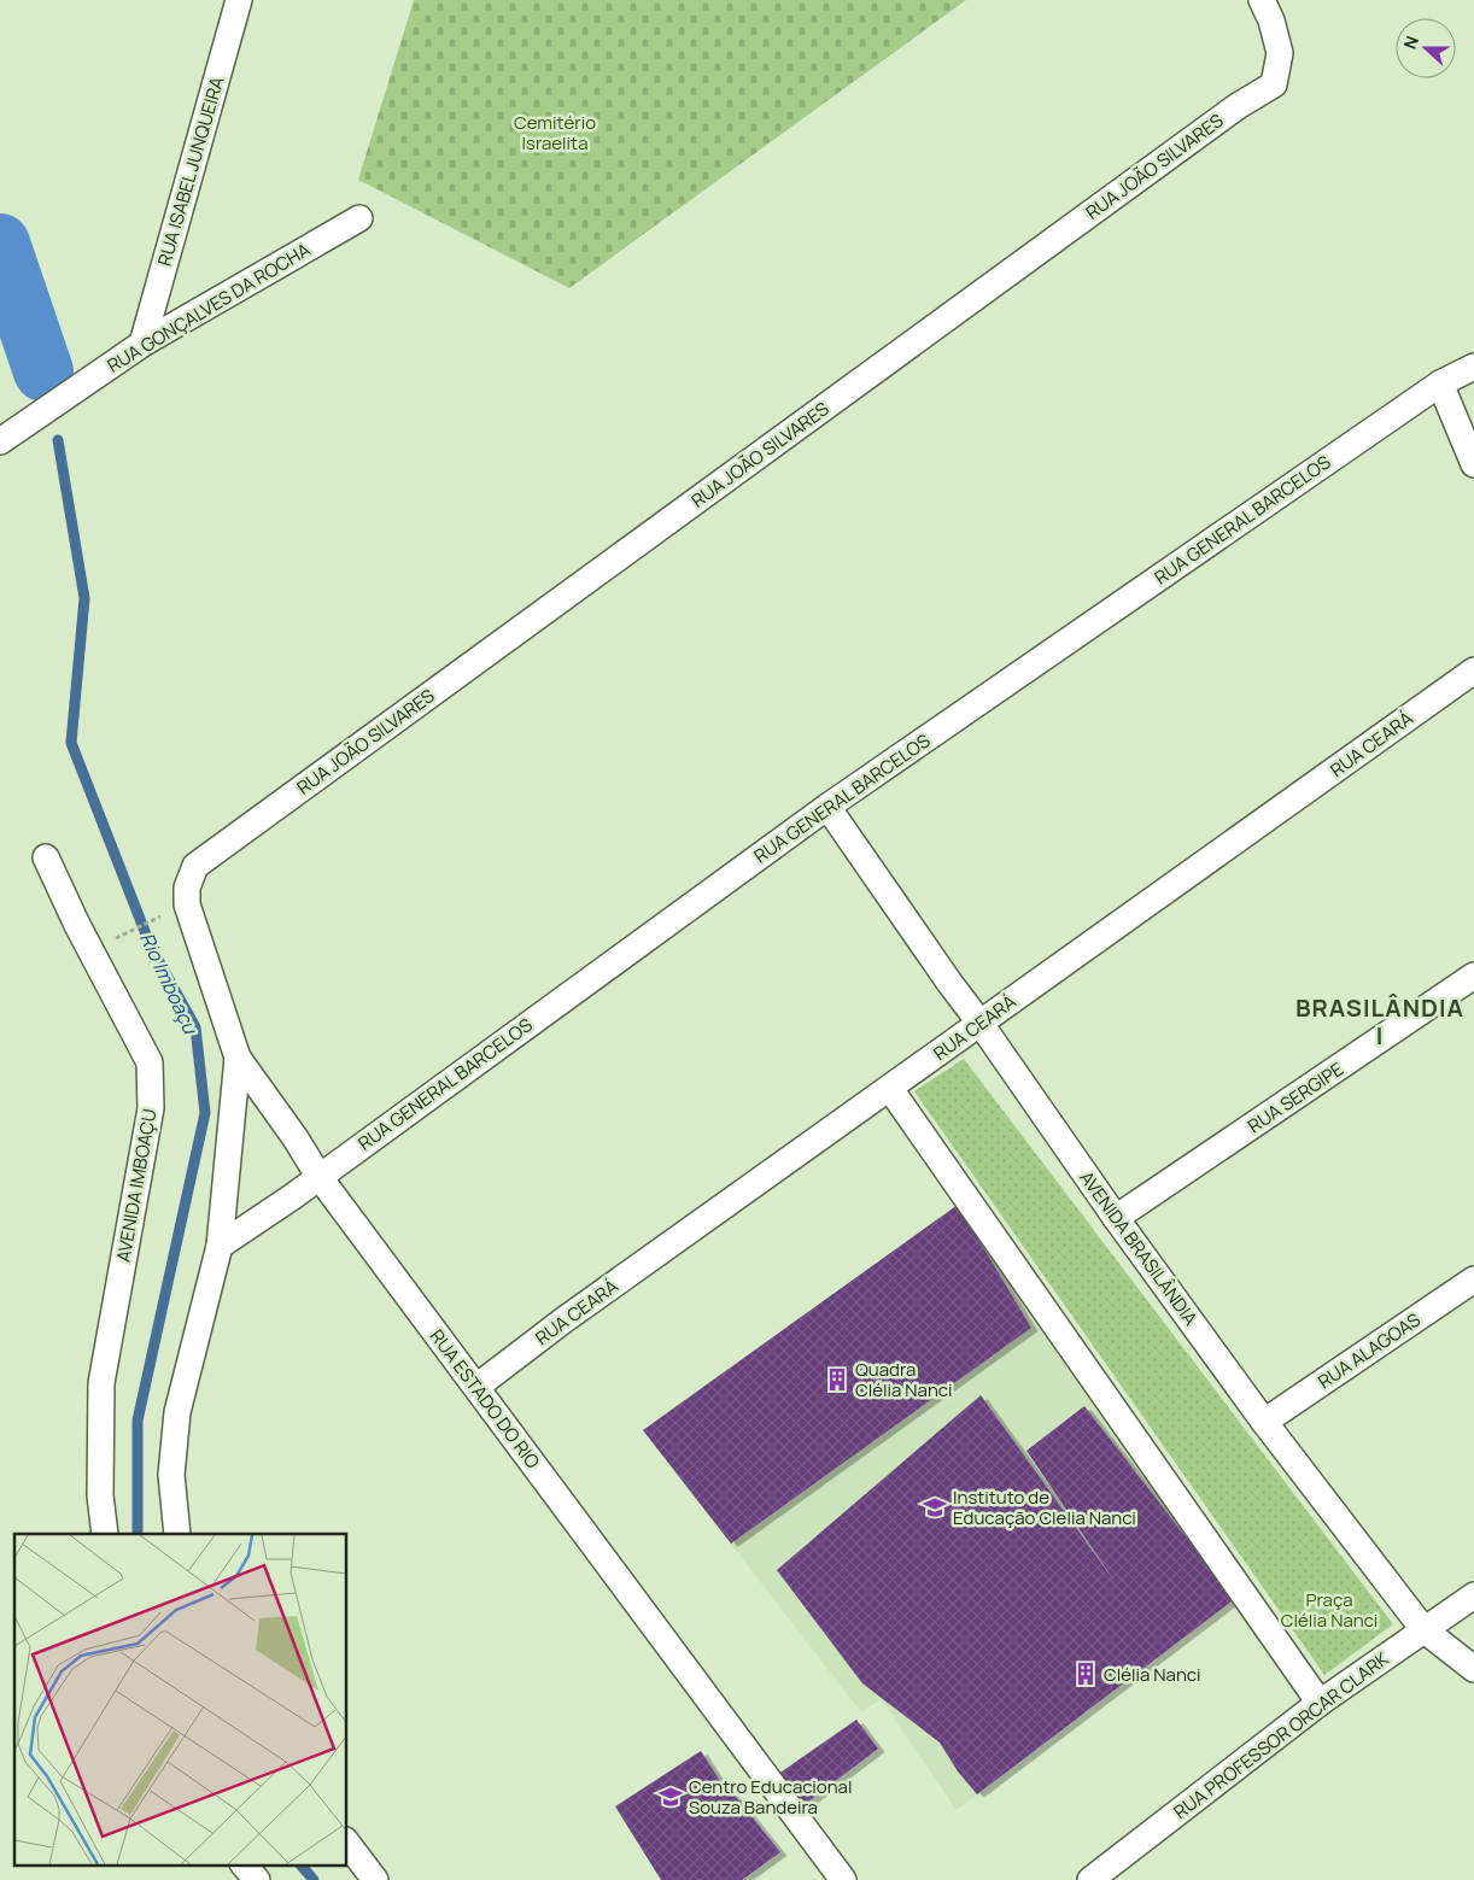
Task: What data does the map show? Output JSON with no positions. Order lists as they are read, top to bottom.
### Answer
{
  "streets": {
    "street": [
      "RUA JOÃO SILVARES",
      "RUA ISABEL JUNQUEIRA",
      "RUA GONÇALVES DA ROCHA",
      "RUA GENERAL BARCELOS",
      "RUA CEARÁ",
      "RUA SERGIPE",
      "AVENIDA IMBOAÇU",
      "AVENIDA BRASILÂNDIA",
      "RUA ALAGOAS",
      "RUA ESTADO DO RIO",
      "RUA PROFESSOR ORCAR CLARK"
    ]
  },
  "crossings": [
    ["RUA JOÃO SILVARES", "RUA ESTADO DO RIO"],
    ["RUA ISABEL JUNQUEIRA", "RUA GONÇALVES DA ROCHA"],
    ["RUA GENERAL BARCELOS", "AVENIDA BRASILÂNDIA"],
    ["RUA GENERAL BARCELOS", "RUA ESTADO DO RIO"],
    ["RUA CEARÁ", "AVENIDA BRASILÂNDIA"],
    ["RUA CEARÁ", "RUA ESTADO DO RIO"],
    ["RUA SERGIPE", "AVENIDA BRASILÂNDIA"],
    ["AVENIDA BRASILÂNDIA", "RUA ALAGOAS"],
    ["AVENIDA BRASILÂNDIA", "RUA PROFESSOR ORCAR CLARK"]
  ],
  "districts": ["BRASILÂNDIA I"],
  "water": ["Rio Imboaçu"],
  "parks": ["Cemitério Israelita", "Praça Clélia Nanci"],
  "places": {
    "building": ["Quadra Clélia Nanci", "Clélia Nanci"],
    "school or university": ["Instituto de Educação Clelia Nanci", "Centro Educacional Souza Bandeira"]
  },
  "north": "left"
}
